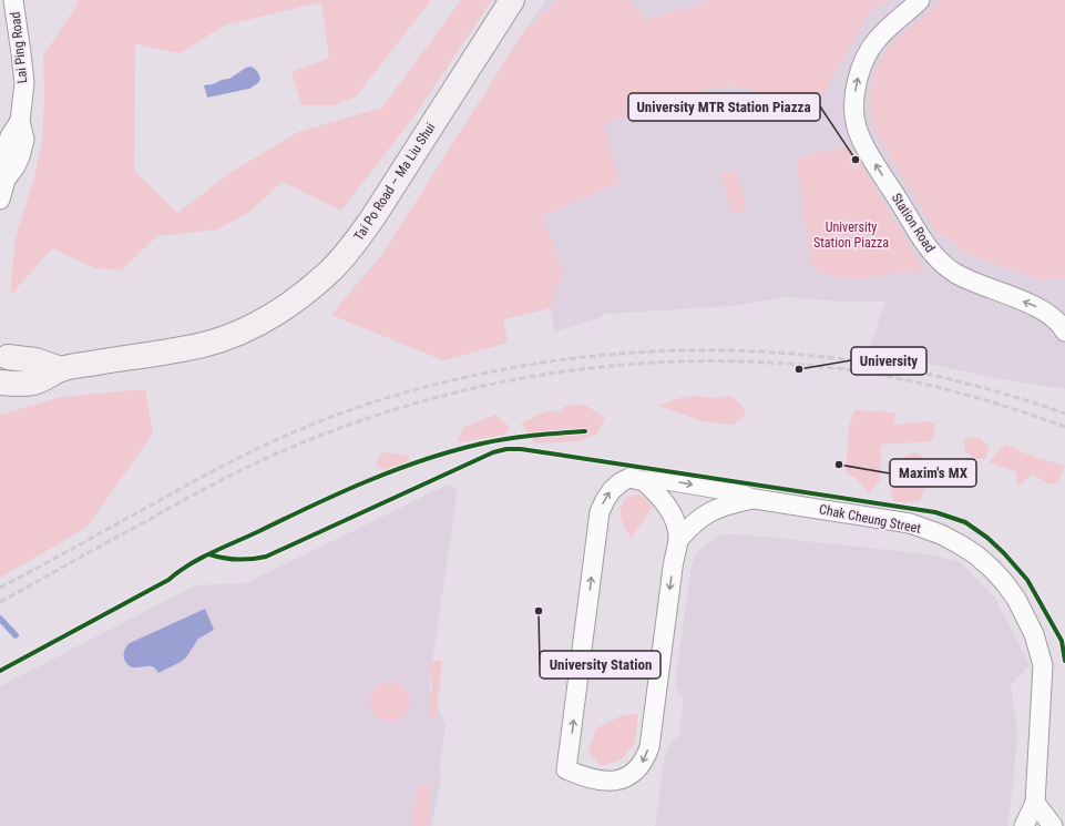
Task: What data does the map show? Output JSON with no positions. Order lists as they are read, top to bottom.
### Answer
{
  "streets": {
    "main road": ["Tai Po Road – Ma Liu Shui"],
    "street": ["Lai Ping Road", "Station Road", "Chak Cheung Street"]
  },
  "parks": ["University Station Piazza"],
  "places": [
    "University MTR Station Piazza",
    "University",
    "Maxim's MX",
    "University Station"
  ]
}
